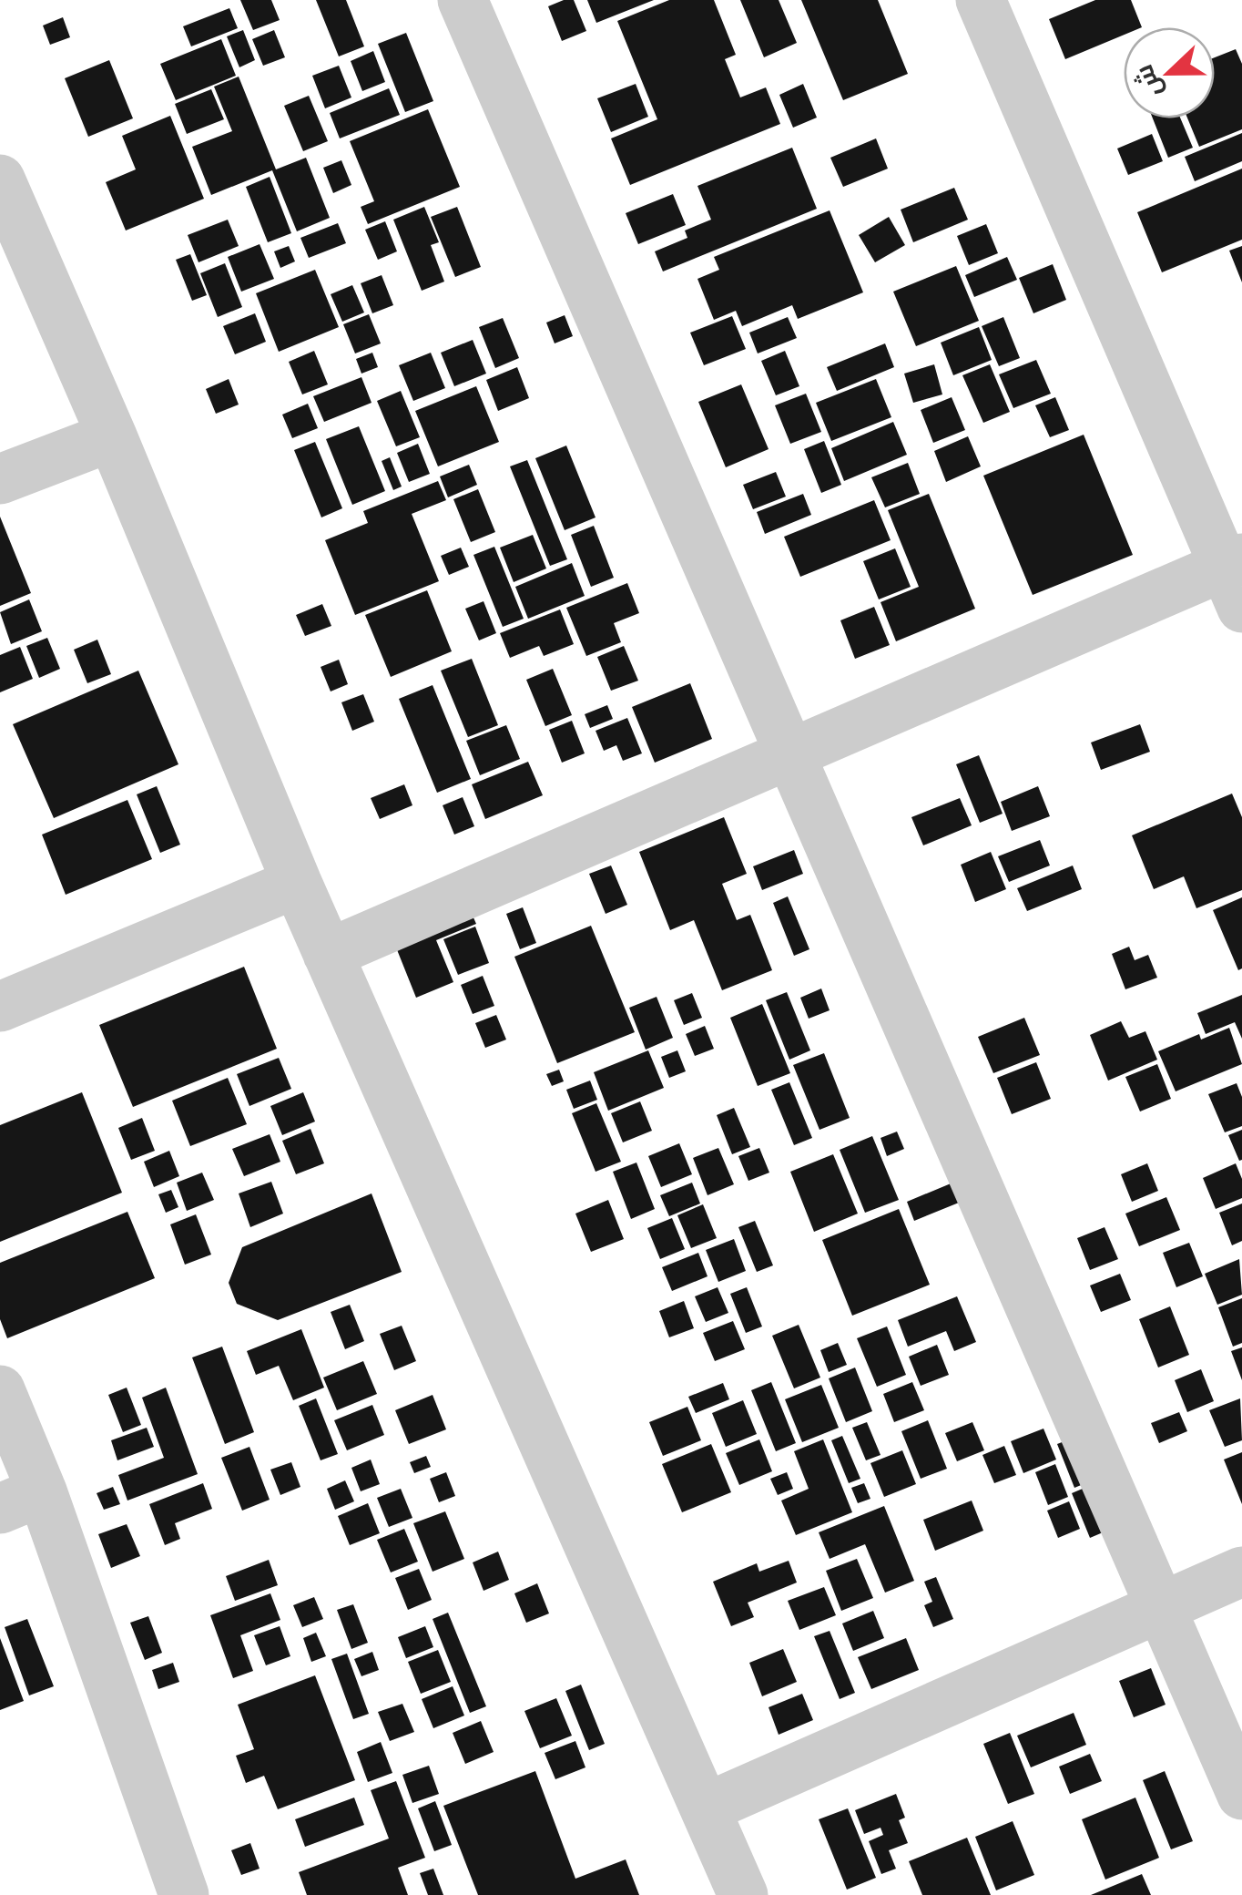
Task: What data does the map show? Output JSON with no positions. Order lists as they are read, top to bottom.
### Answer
{
  "north": "left"
}
